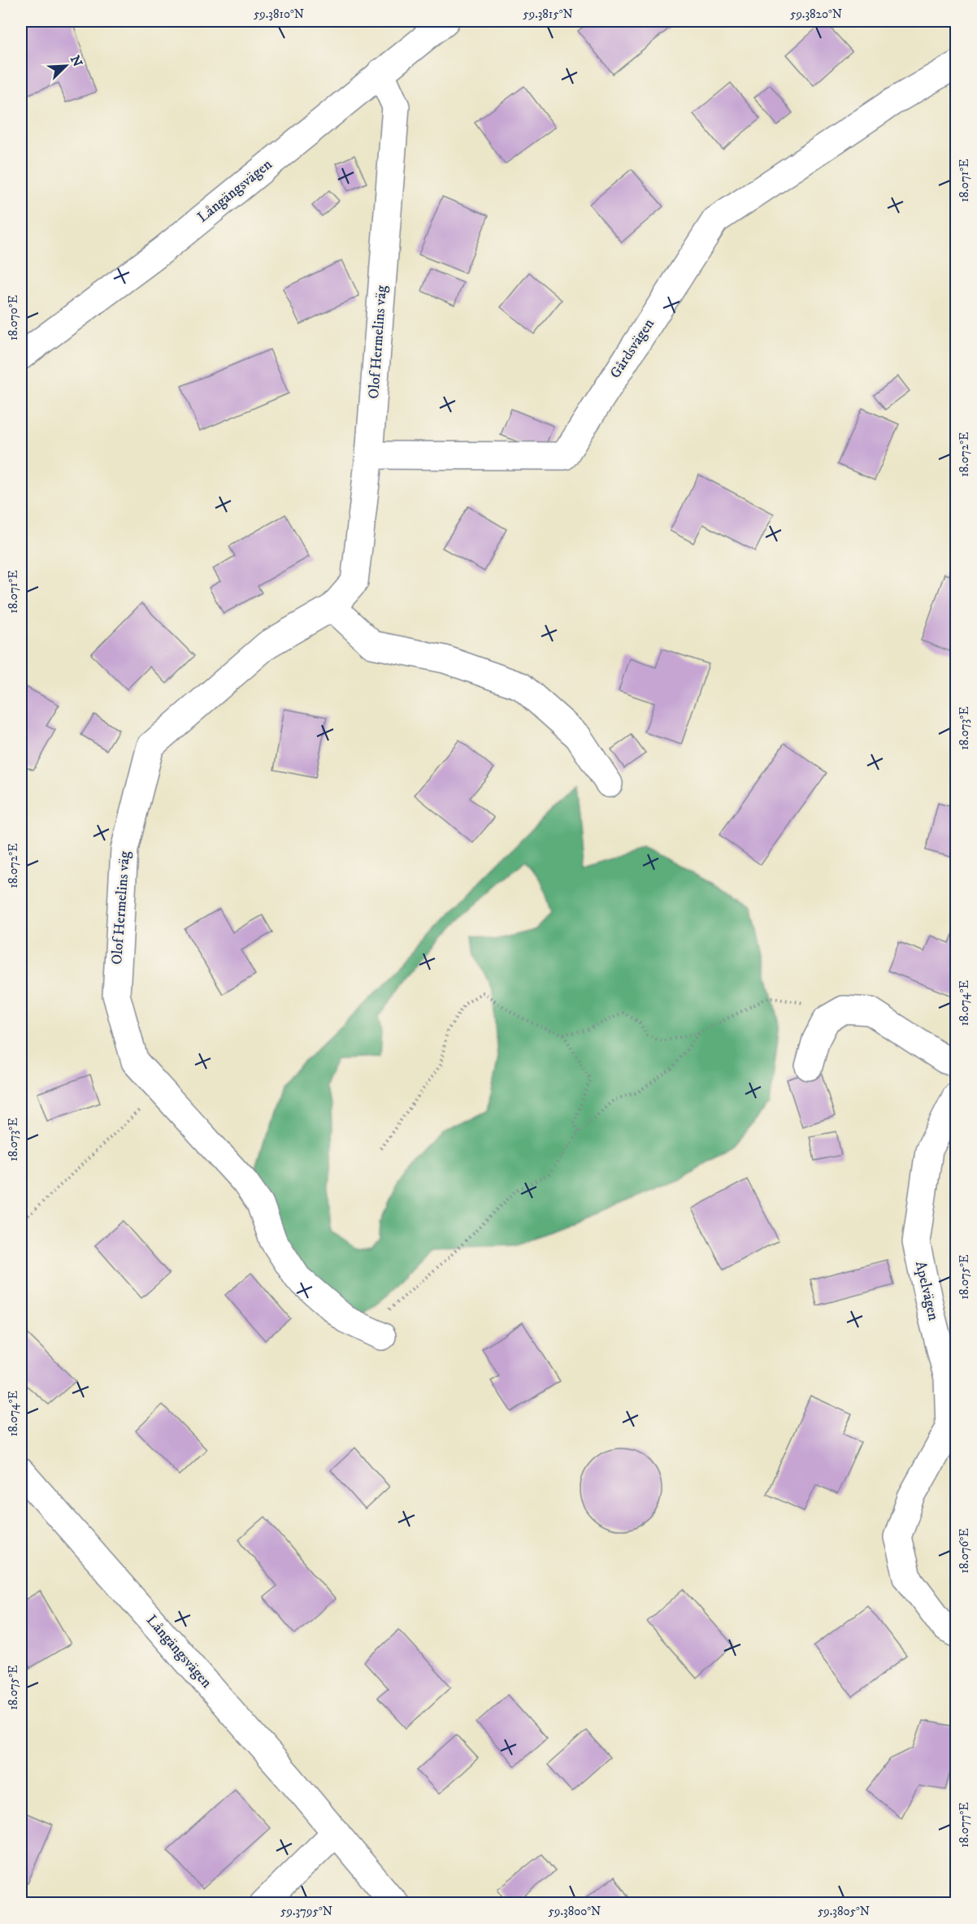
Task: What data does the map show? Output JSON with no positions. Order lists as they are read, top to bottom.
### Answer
{
  "streets": {
    "street": [
      "Långängsvägen",
      "Olof Hermelins väg",
      "Gårdsvägen",
      "Apelvägen"
    ]
  },
  "crossings": [
    ["Långängsvägen", "Olof Hermelins väg"],
    ["Olof Hermelins väg", "Gårdsvägen"]
  ],
  "north": "top right",
  "coordinates": [
    "59.3810°N",
    "59.3815°N",
    "59.3820°N",
    "18.071°E",
    "18.070°E",
    "18.072°E",
    "18.073°E",
    "18.074°E",
    "18.075°E",
    "18.076°E",
    "18.077°E",
    "59.3795°N",
    "59.3800°N",
    "59.3805°N"
  ]
}
